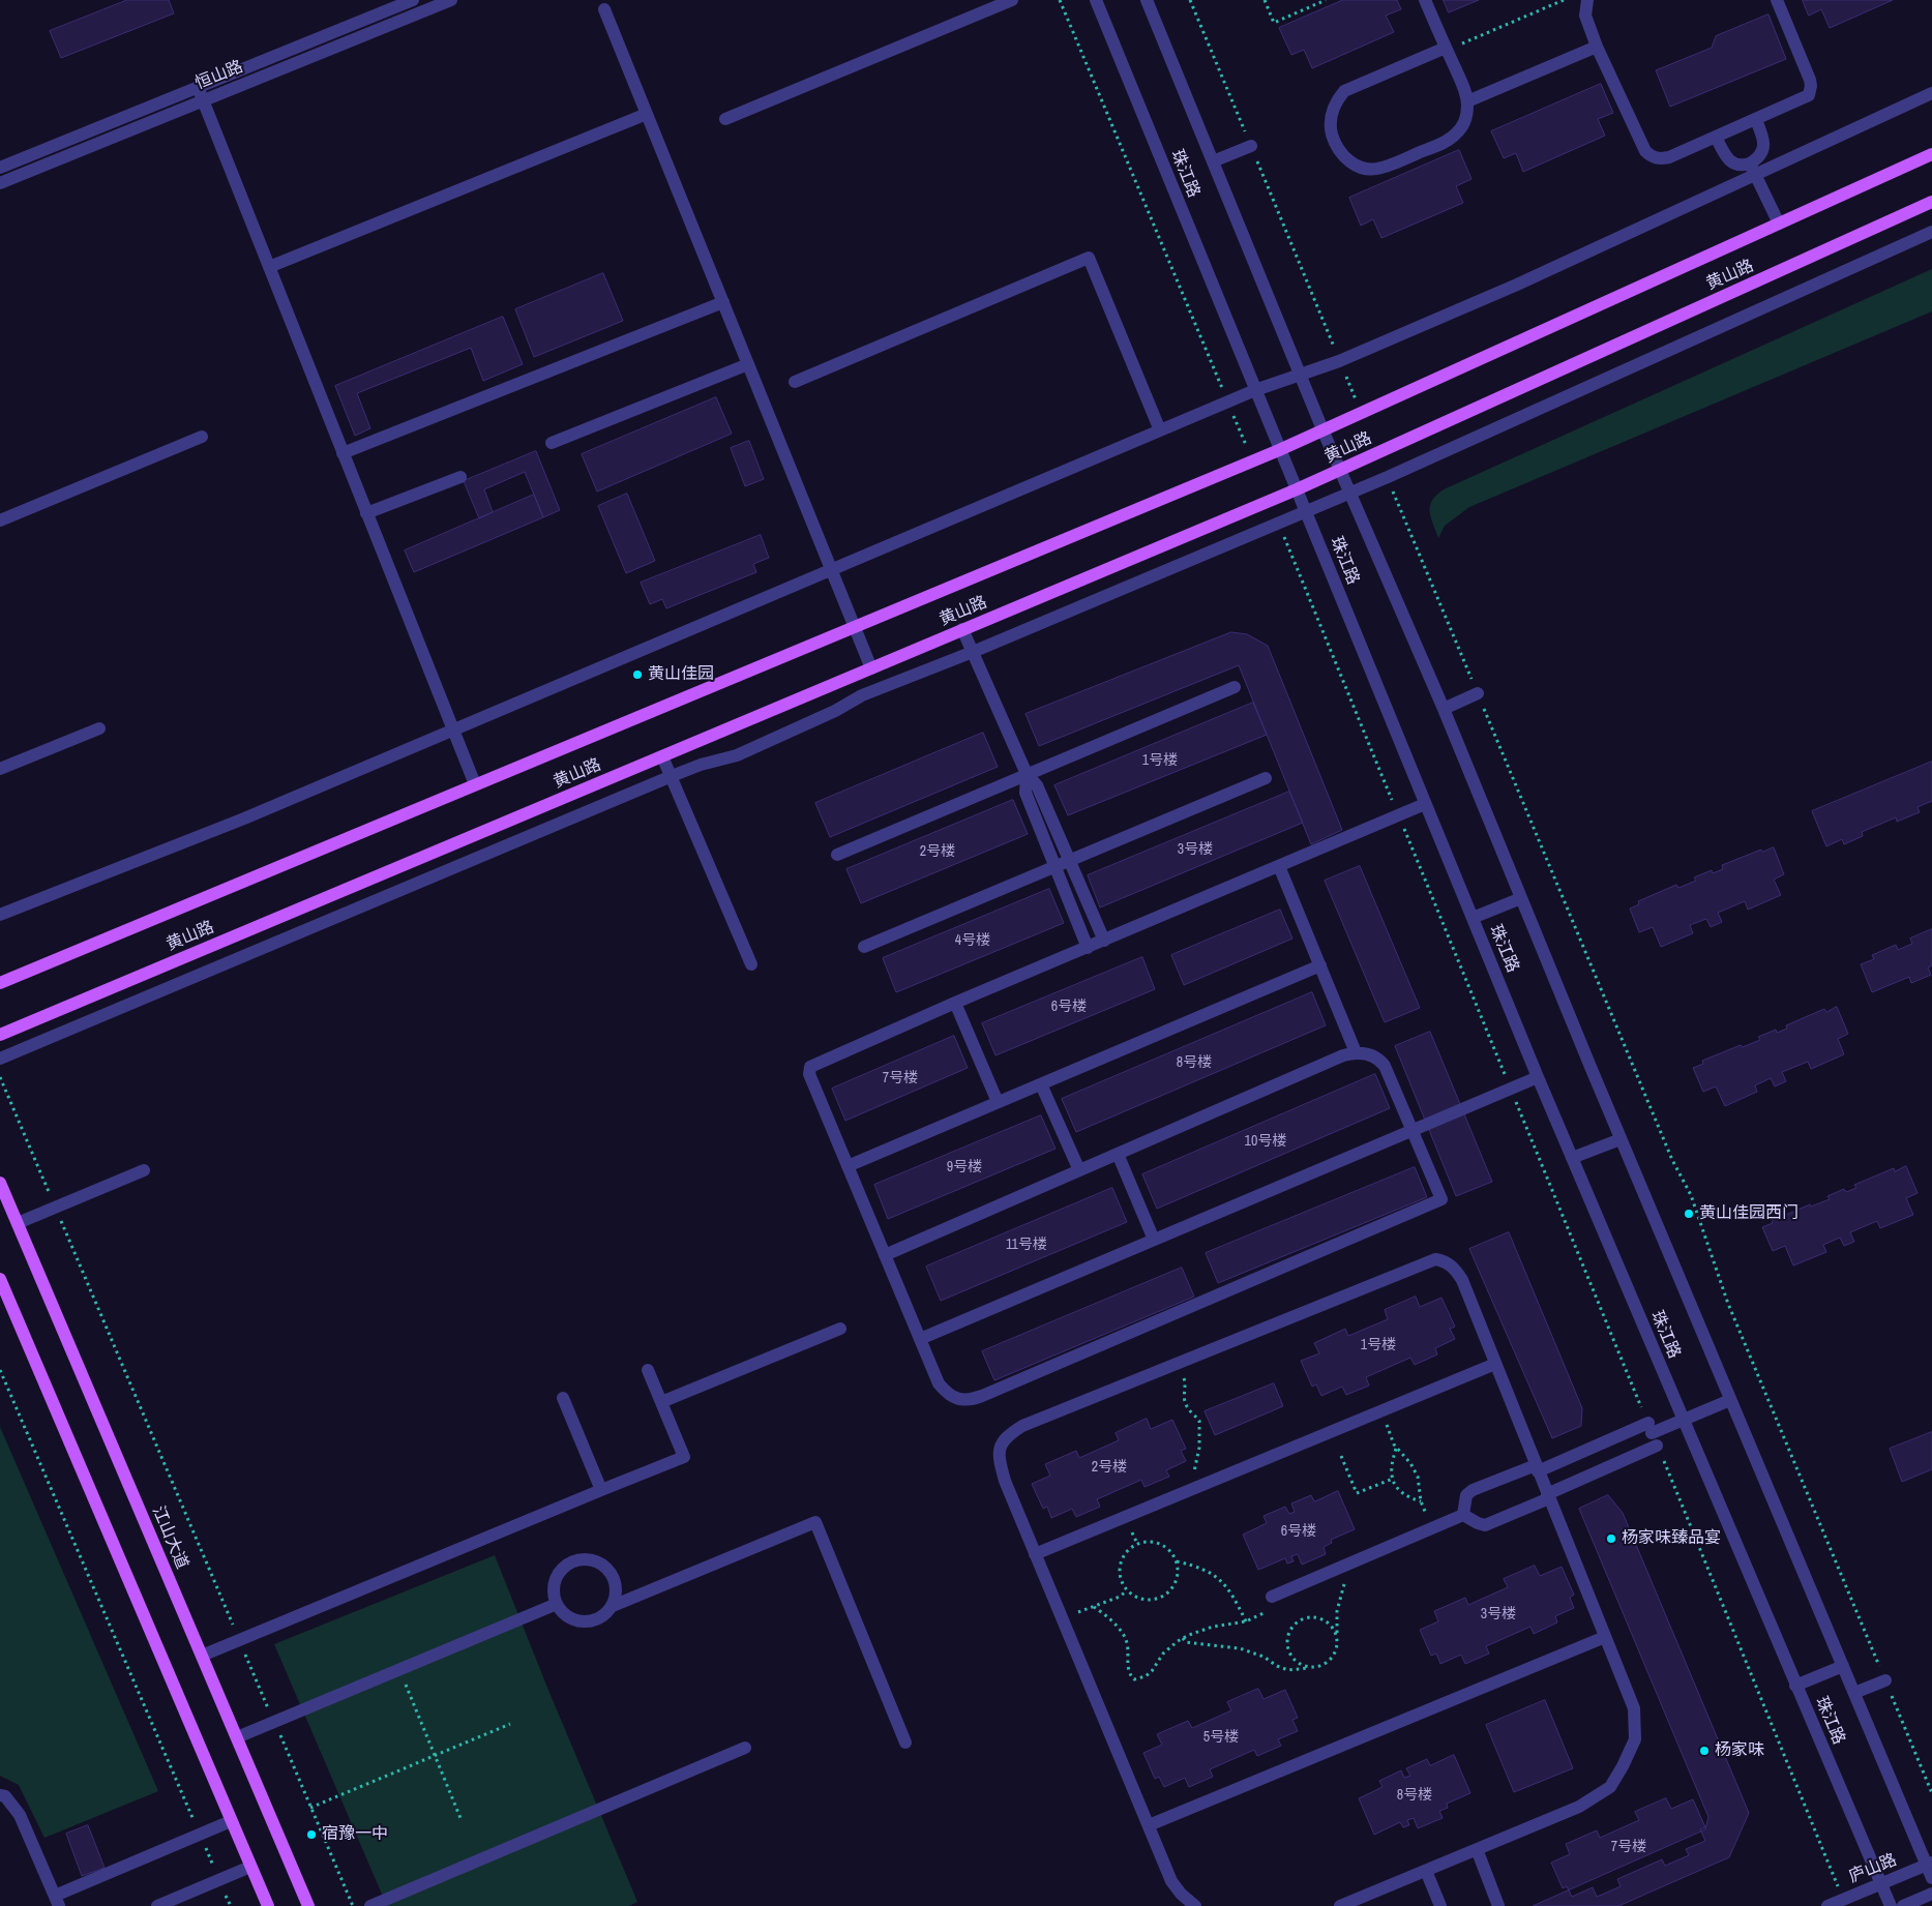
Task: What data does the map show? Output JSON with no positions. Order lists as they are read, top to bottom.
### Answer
{
  "streets": {
    "main road": ["黄山路", "江山大道"],
    "street": ["恒山路", "珠江路", "庐山路"]
  },
  "crossings": [
    ["珠江路", "黄山路"],
    ["珠江路", "庐山路"]
  ],
  "places": [
    "黄山佳园",
    "黄山佳园西门",
    "杨家味臻品宴",
    "杨家味",
    "宿豫一中"
  ],
  "house_numbers": [
    "1号楼",
    "3号楼",
    "2号楼",
    "4号楼",
    "6号楼",
    "8号楼",
    "7号楼",
    "10号楼",
    "9号楼",
    "11号楼",
    "1号楼",
    "2号楼",
    "6号楼",
    "3号楼",
    "5号楼",
    "8号楼",
    "7号楼"
  ]
}
